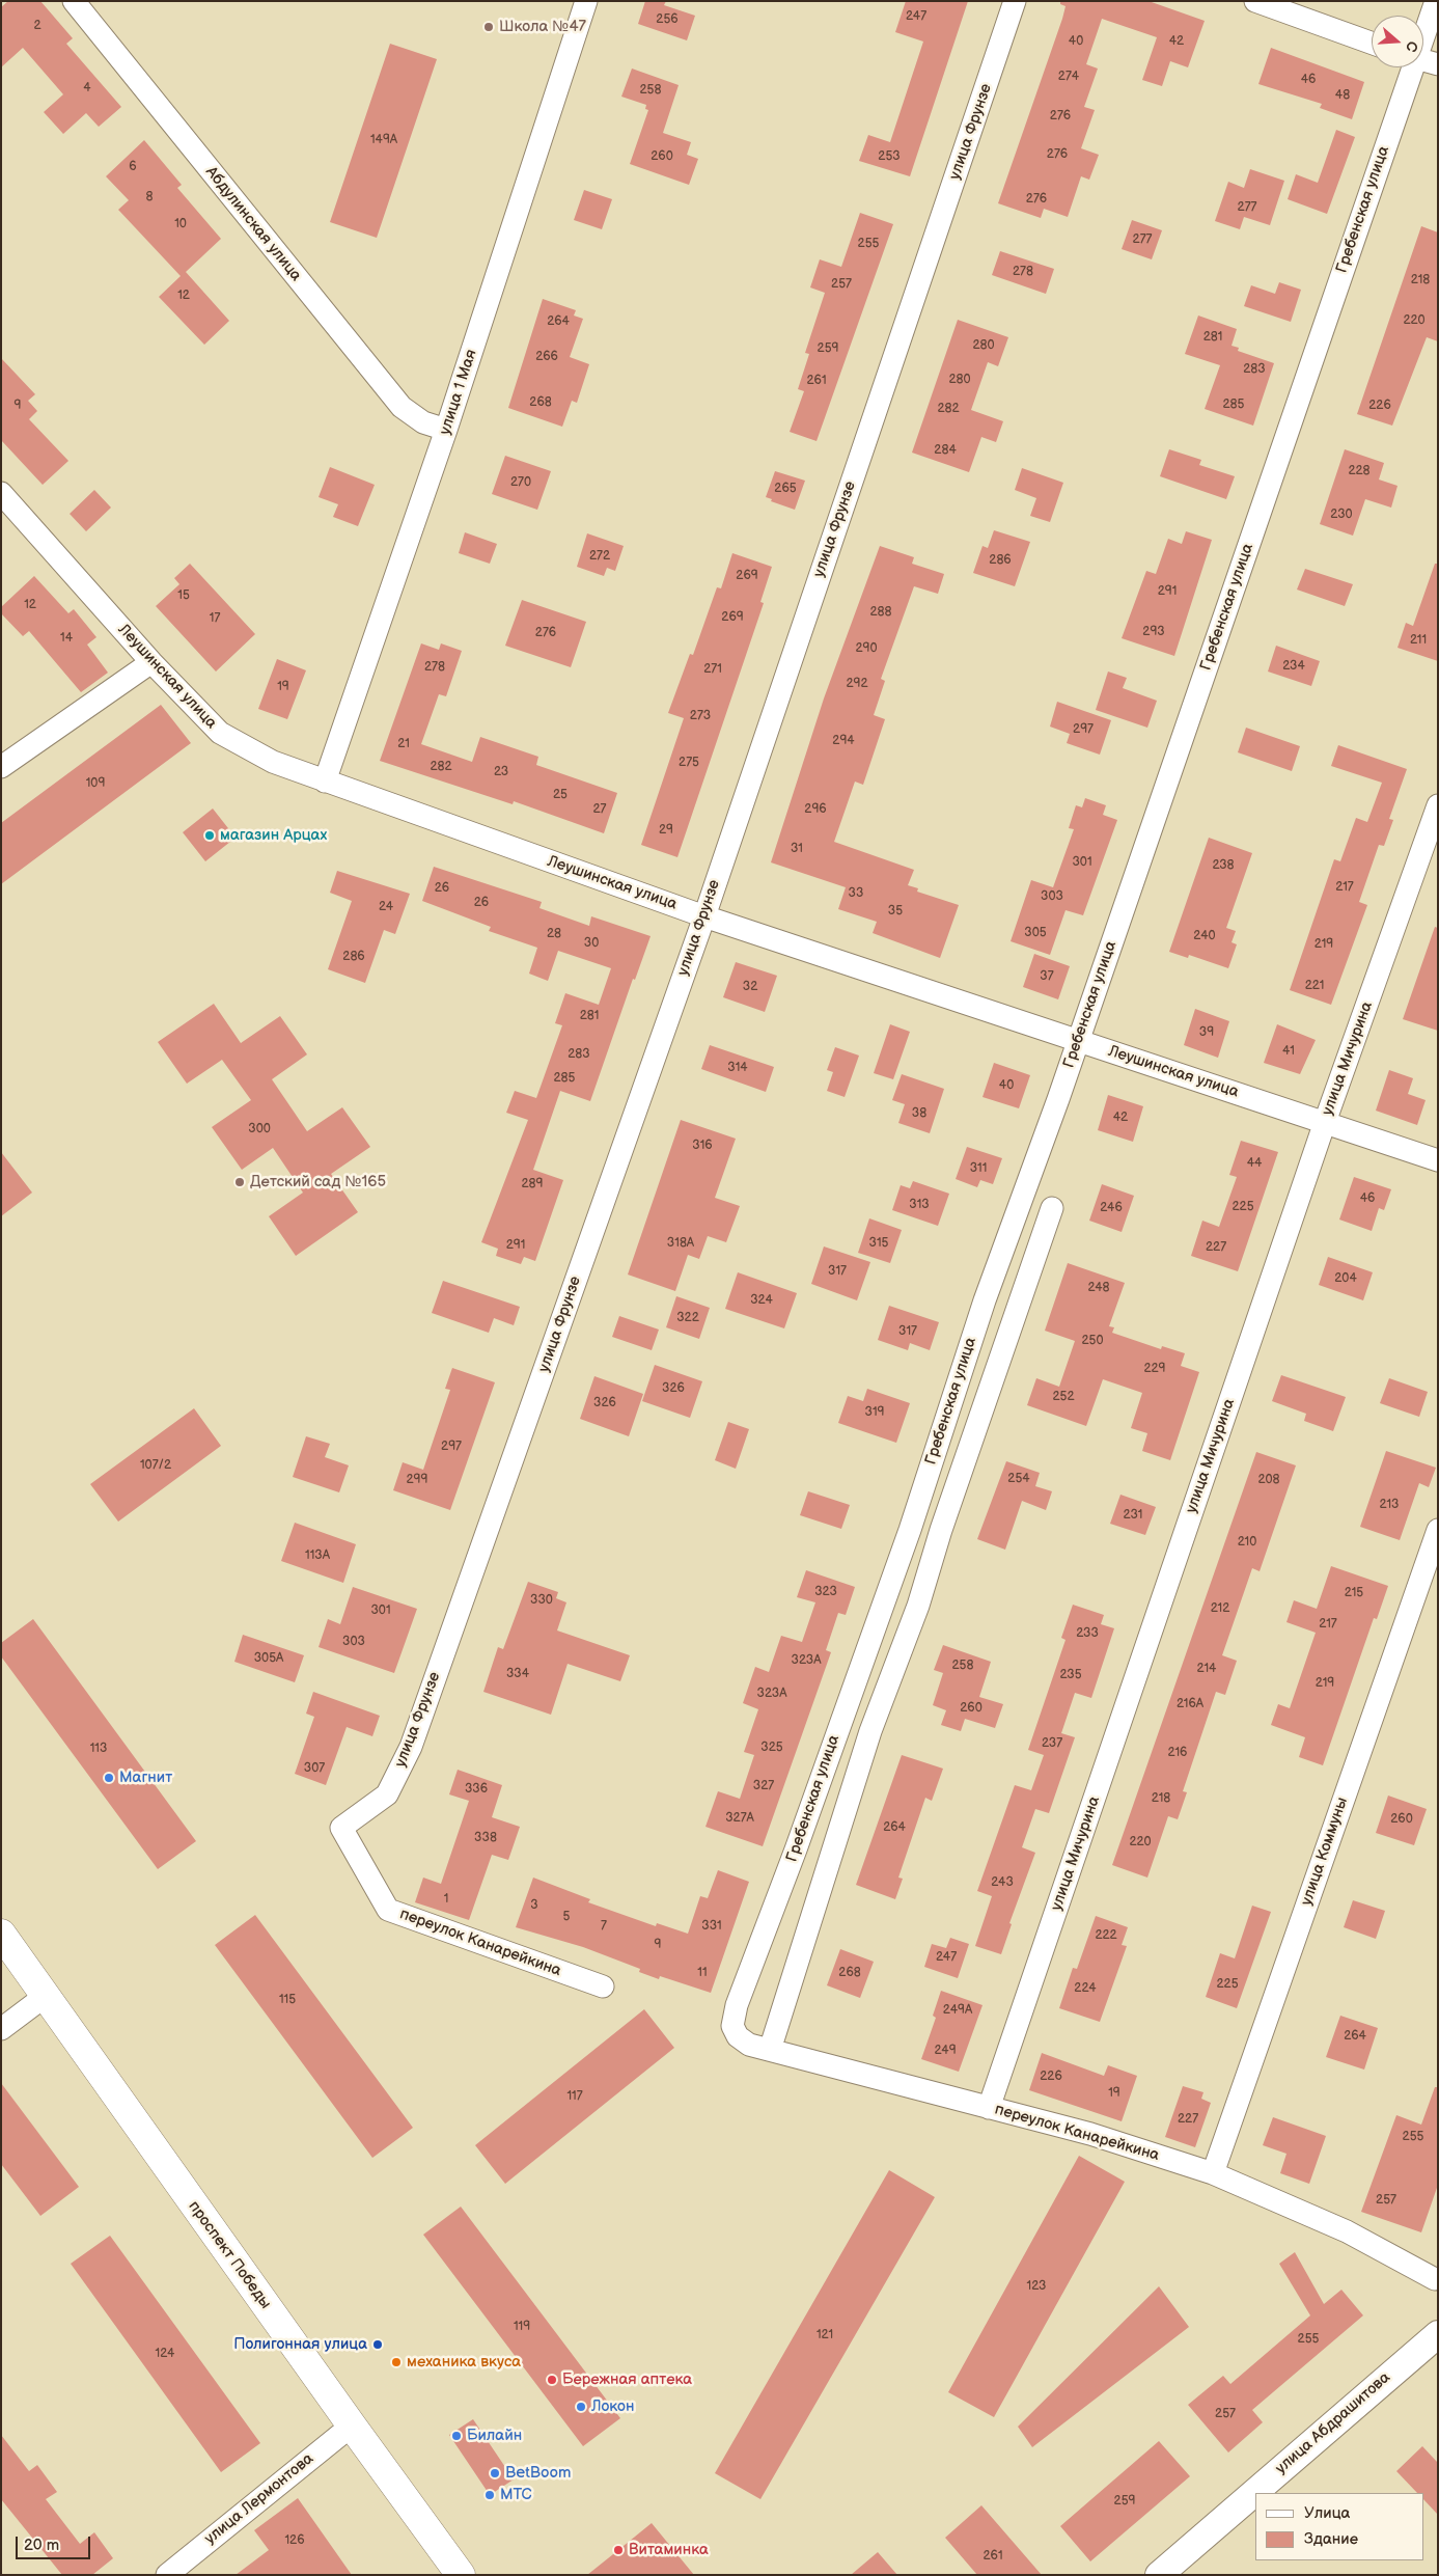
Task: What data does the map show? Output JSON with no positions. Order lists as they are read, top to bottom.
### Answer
{
  "streets": {
    "main road": ["проспект Победы"],
    "street": [
      "улица Фрунзе",
      "Гребенская улица",
      "Абдулинская улица",
      "улица 1 Мая",
      "Леушинская улица",
      "улица Мичурина",
      "улица Коммуны",
      "переулок Канарейкина",
      "улица Абдрашитова",
      "улица Лермонтова"
    ]
  },
  "crossings": [
    ["улица Фрунзе", "Леушинская улица"],
    ["улица Фрунзе", "переулок Канарейкина"],
    ["Гребенская улица", "Леушинская улица"],
    ["Гребенская улица", "переулок Канарейкина"],
    ["Абдулинская улица", "улица 1 Мая"],
    ["улица 1 Мая", "Леушинская улица"],
    ["Леушинская улица", "улица Мичурина"],
    ["улица Мичурина", "переулок Канарейкина"],
    ["улица Коммуны", "переулок Канарейкина"],
    ["проспект Победы", "улица Лермонтова"]
  ],
  "places": [
    "Школа №47",
    "магазин Арцах",
    "Детский сад №165",
    "Магнит",
    "Полигонная улица",
    "механика вкуса",
    "Бережная аптека",
    "Локон",
    "Билайн",
    "BetBoom",
    "МТС",
    "Витаминка"
  ],
  "house_numbers": [
    "247",
    "256",
    "2",
    "40",
    "42",
    "274",
    "46",
    "4",
    "258",
    "48",
    "276",
    "149А",
    "276",
    "260",
    "253",
    "6",
    "8",
    "276",
    "277",
    "10",
    "277",
    "255",
    "278",
    "218",
    "257",
    "12",
    "220",
    "264",
    "281",
    "280",
    "259",
    "266",
    "283",
    "280",
    "261",
    "268",
    "285",
    "9",
    "226",
    "282",
    "284",
    "228",
    "270",
    "265",
    "230",
    "272",
    "286",
    "269",
    "291",
    "15",
    "12",
    "288",
    "269",
    "17",
    "293",
    "276",
    "14",
    "211",
    "290",
    "234",
    "278",
    "271",
    "292",
    "19",
    "273",
    "297",
    "294",
    "21",
    "275",
    "282",
    "23",
    "109",
    "25",
    "27",
    "296",
    "29",
    "31",
    "301",
    "238",
    "217",
    "26",
    "33",
    "303",
    "26",
    "24",
    "35",
    "305",
    "28",
    "240",
    "30",
    "219",
    "286",
    "37",
    "221",
    "32",
    "281",
    "39",
    "41",
    "283",
    "314",
    "285",
    "40",
    "38",
    "42",
    "300",
    "316",
    "44",
    "311",
    "289",
    "46",
    "313",
    "225",
    "246",
    "318А",
    "315",
    "291",
    "227",
    "317",
    "204",
    "248",
    "324",
    "322",
    "317",
    "250",
    "229",
    "326",
    "252",
    "326",
    "319",
    "297",
    "107/2",
    "254",
    "299",
    "208",
    "213",
    "231",
    "210",
    "113А",
    "323",
    "215",
    "330",
    "212",
    "301",
    "217",
    "233",
    "303",
    "305А",
    "323А",
    "258",
    "214",
    "334",
    "235",
    "219",
    "323А",
    "216А",
    "260",
    "237",
    "325",
    "113",
    "216",
    "307",
    "327",
    "336",
    "218",
    "327А",
    "260",
    "264",
    "338",
    "220",
    "243",
    "1",
    "3",
    "5",
    "7",
    "331",
    "222",
    "9",
    "247",
    "11",
    "268",
    "225",
    "224",
    "115",
    "249А",
    "264",
    "249",
    "226",
    "19",
    "117",
    "227",
    "255",
    "257",
    "123",
    "119",
    "121",
    "255",
    "124",
    "257",
    "259",
    "126",
    "261"
  ],
  "legend": ["Улица", "Здание"],
  "scale_bar": "20 m",
  "north": "right"
}
